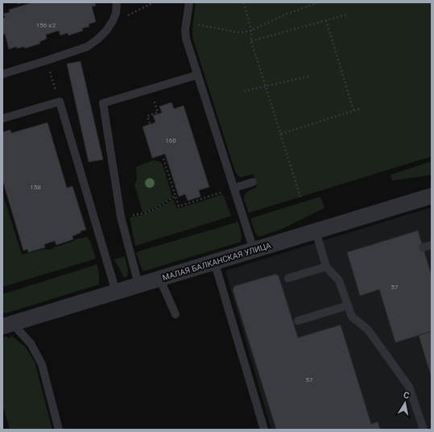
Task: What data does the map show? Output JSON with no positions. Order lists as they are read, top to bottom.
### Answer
{
  "streets": {
    "street": ["МАЛАЯ БАЛКАНСКАЯ УЛИЦА"]
  },
  "house_numbers": [
    "156 к2",
    "160",
    "158",
    "57",
    "57"
  ],
  "north": "top"
}
